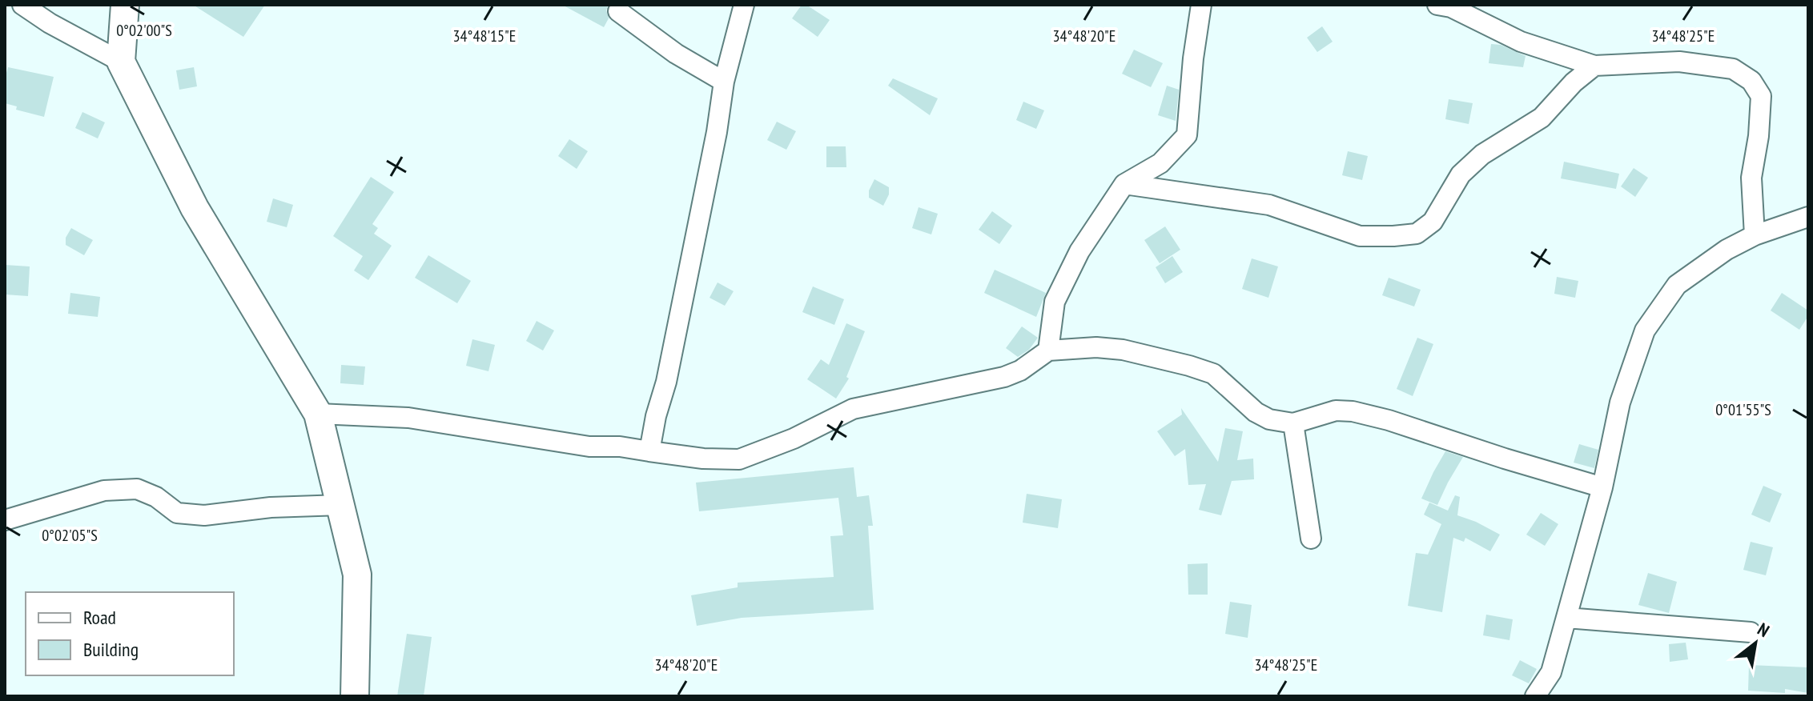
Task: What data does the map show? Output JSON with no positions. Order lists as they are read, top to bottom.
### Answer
{
  "legend": ["Road", "Building"],
  "north": "top right",
  "coordinates": [
    "0°02'00\"S",
    "34°48'25\"E",
    "34°48'15\"E",
    "34°48'20\"E",
    "0°01'55\"S",
    "0°02'05\"S"
  ]
}
